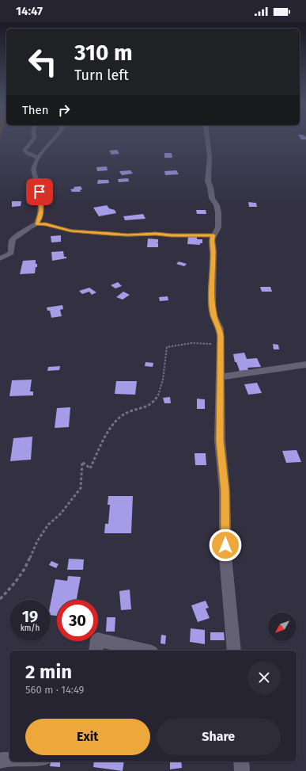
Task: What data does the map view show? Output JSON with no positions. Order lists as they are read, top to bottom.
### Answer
{
  "north": "bottom left",
  "page": {
    "status": "14:47",
    "turn": ["310 m", "Turn left"],
    "then": "Then",
    "speed": "19 km/h",
    "limit": "30",
    "heading": ["2 min", "560 m · 14:49"],
    "buttons": ["Exit", "Share"]
  }
}
